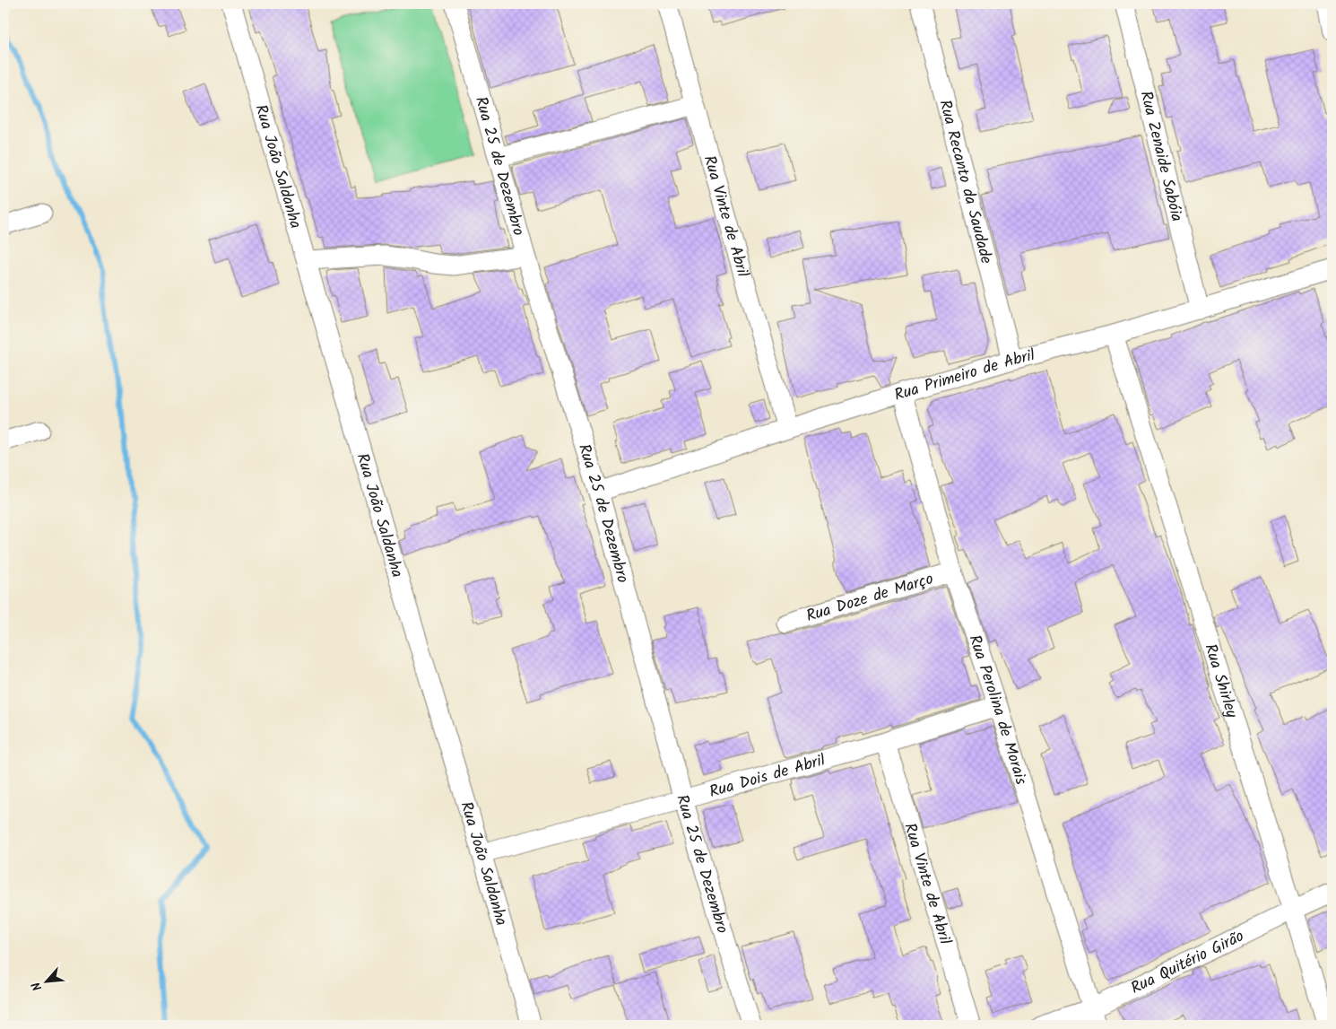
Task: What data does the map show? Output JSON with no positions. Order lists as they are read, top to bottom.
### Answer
{
  "streets": {
    "street": [
      "Rua Zenaide Sabóia",
      "Rua João Saldanha",
      "Rua 25 de Dezembro",
      "Rua Recanto da Saudade",
      "Rua Vinte de Abril",
      "Rua Primeiro de Abril",
      "Rua Doze de Março",
      "Rua Shirley",
      "Rua Perolina de Morais",
      "Rua Dois de Abril",
      "Rua Quitério Girão"
    ]
  },
  "crossings": [
    ["Rua Zenaide Sabóia", "Rua Primeiro de Abril"],
    ["Rua João Saldanha", "Rua Dois de Abril"],
    ["Rua 25 de Dezembro", "Rua Primeiro de Abril"],
    ["Rua 25 de Dezembro", "Rua Dois de Abril"],
    ["Rua Recanto da Saudade", "Rua Primeiro de Abril"],
    ["Rua Vinte de Abril", "Rua Primeiro de Abril"],
    ["Rua Vinte de Abril", "Rua Dois de Abril"],
    ["Rua Primeiro de Abril", "Rua Shirley"],
    ["Rua Primeiro de Abril", "Rua Perolina de Morais"],
    ["Rua Doze de Março", "Rua Perolina de Morais"],
    ["Rua Shirley", "Rua Quitério Girão"],
    ["Rua Perolina de Morais", "Rua Dois de Abril"],
    ["Rua Perolina de Morais", "Rua Quitério Girão"]
  ],
  "north": "bottom left"
}
